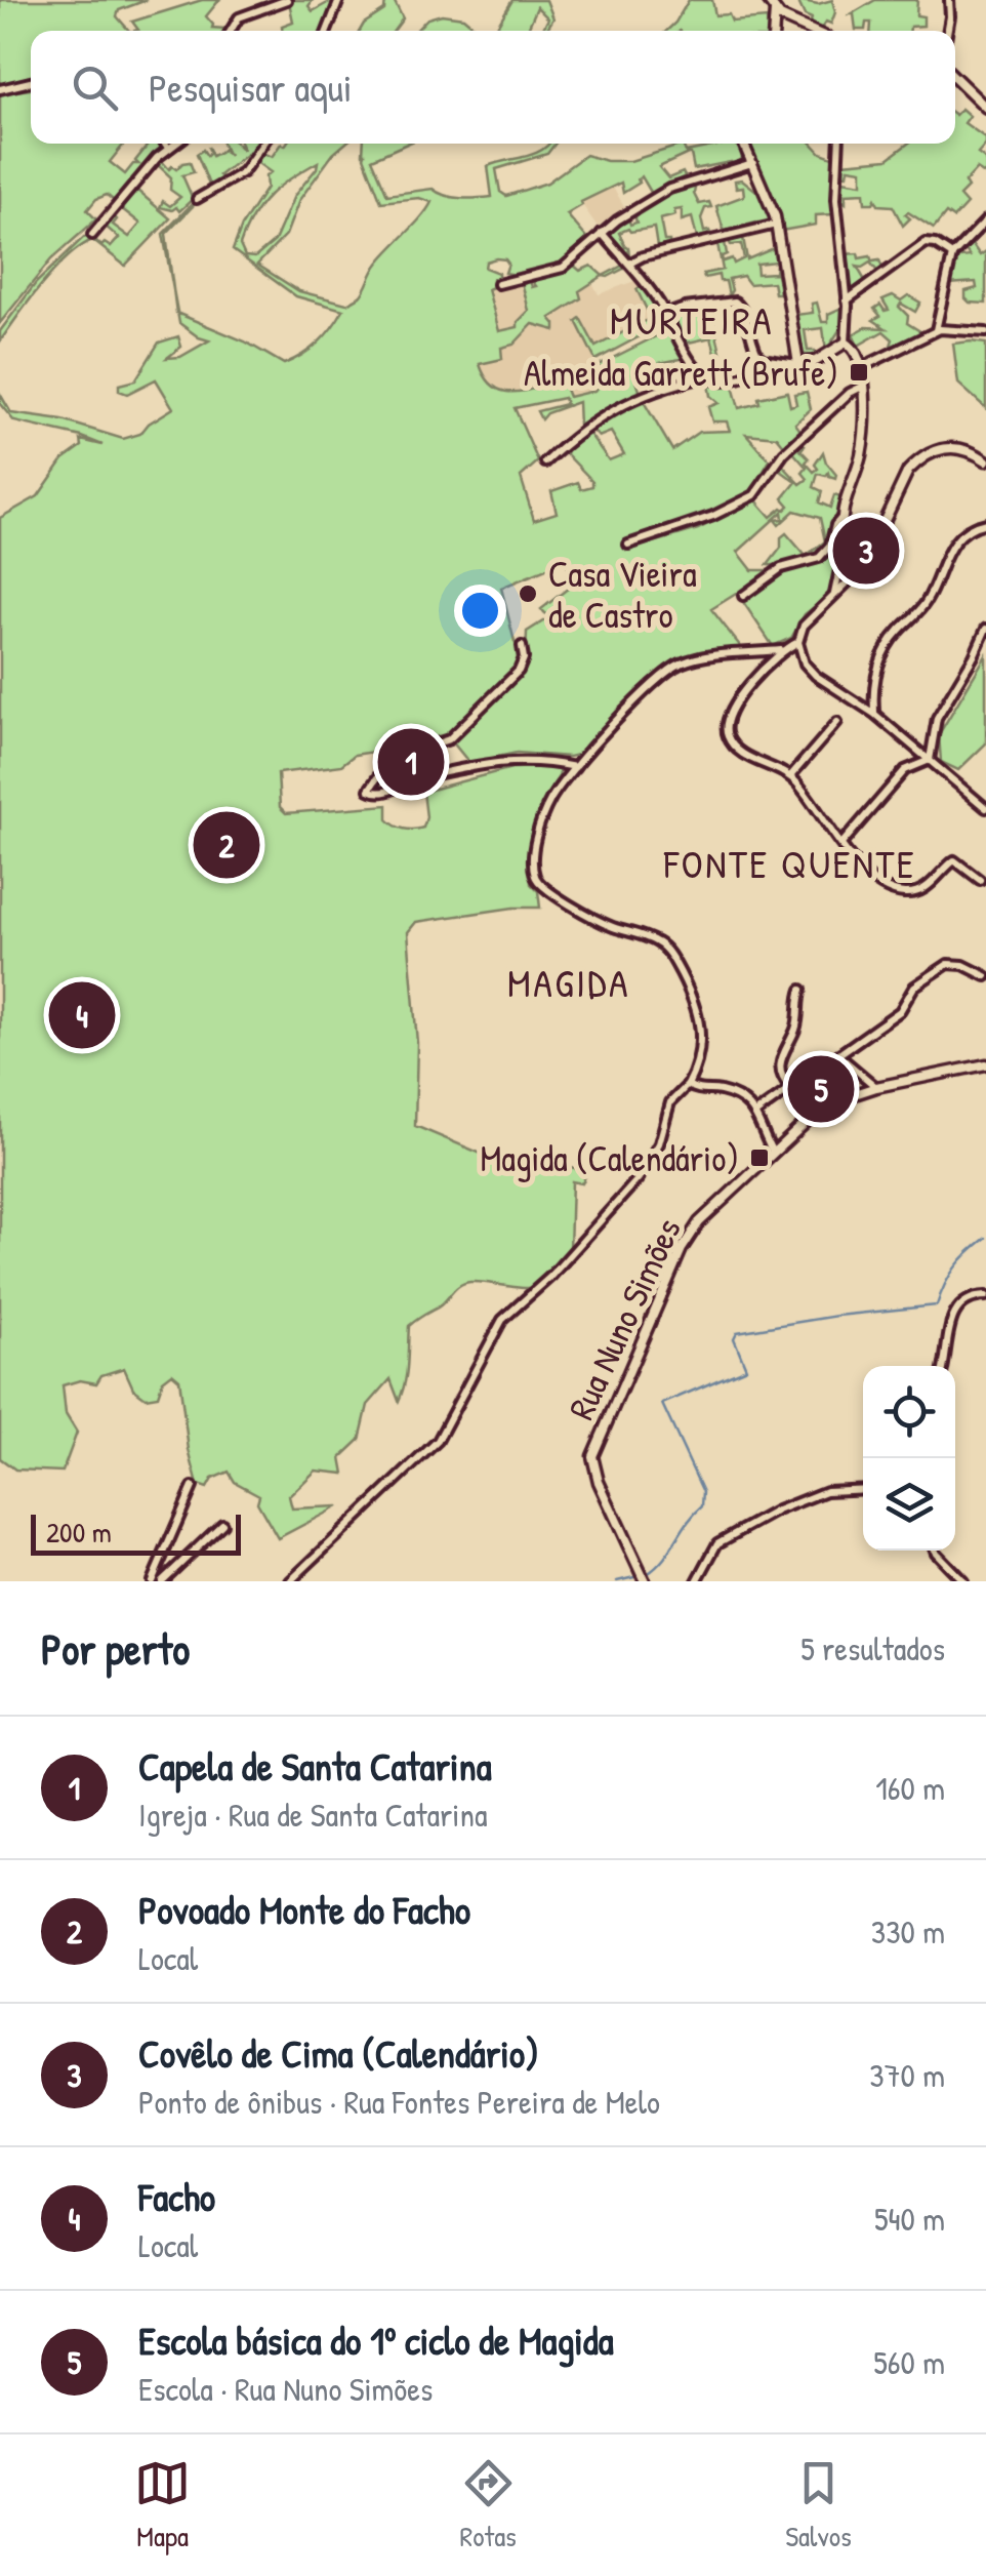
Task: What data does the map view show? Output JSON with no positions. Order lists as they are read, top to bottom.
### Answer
{
  "streets": {
    "street": ["Rua Nuno Simões"]
  },
  "districts": ["MURTEIRA", "FONTE QUENTE", "MAGIDA"],
  "places": {
    "transit": ["Almeida Garrett (Brufe)", "Magida (Calendário)"],
    "other": ["Casa Vieira de Castro"]
  },
  "scale_bar": "200 m",
  "page": {
    "search": "Pesquisar aqui",
    "pins": [
      "3",
      "1",
      "2",
      "4",
      "5"
    ],
    "scale": "200 m",
    "heading": ["Por perto", "5 resultados"],
    "list": [
      {
        "mark": "1",
        "name": "Capela de Santa Catarina",
        "note": "Igreja · Rua de Santa Catarina",
        "value": "160 m"
      },
      {
        "mark": "2",
        "name": "Povoado Monte do Facho",
        "note": "Local",
        "value": "330 m"
      },
      {
        "mark": "3",
        "name": "Covêlo de Cima (Calendário)",
        "note": "Ponto de ônibus · Rua Fontes Pereira de Melo",
        "value": "370 m"
      },
      {
        "mark": "4",
        "name": "Facho",
        "note": "Local",
        "value": "540 m"
      },
      {
        "mark": "5",
        "name": "Escola básica do 1º ciclo de Magida",
        "note": "Escola · Rua Nuno Simões",
        "value": "560 m"
      }
    ],
    "nav": ["Mapa", "Rotas", "Salvos"]
  }
}
